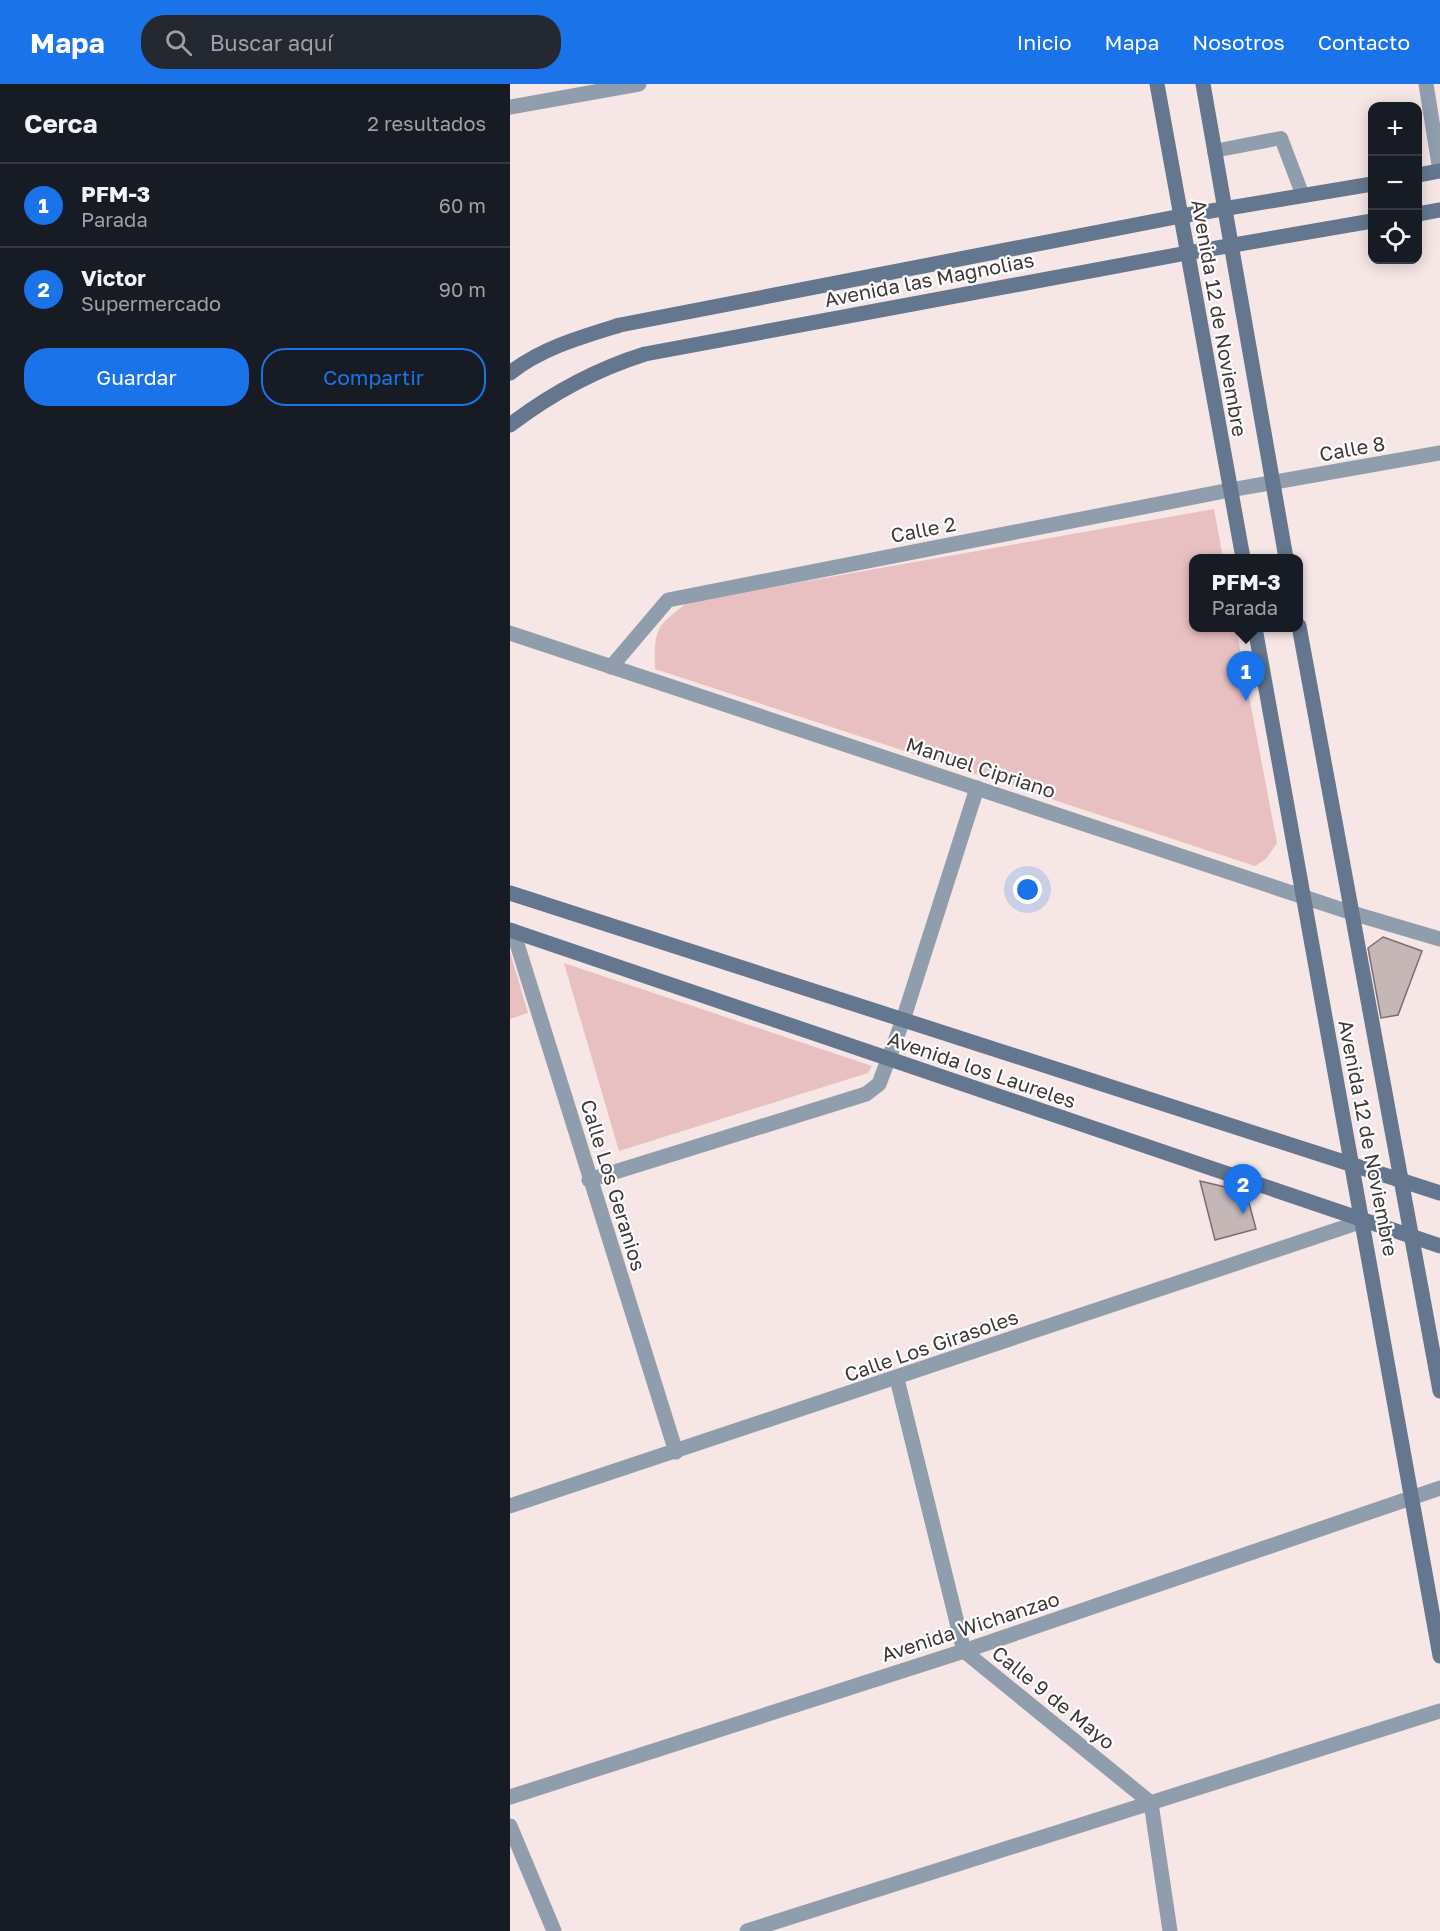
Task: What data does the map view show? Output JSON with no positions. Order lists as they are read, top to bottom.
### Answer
{
  "streets": {
    "main road": ["Avenida las Magnolias", "Avenida 12 de Noviembre", "Avenida los Laureles"],
    "street": [
      "Calle 8",
      "Calle 2",
      "Manuel Cipriano",
      "Calle Los Geranios",
      "Calle Los Girasoles",
      "Avenida Wichanzao",
      "Calle 9 de Mayo"
    ]
  },
  "crossings": [
    ["Avenida las Magnolias", "Avenida 12 de Noviembre"],
    ["Avenida 12 de Noviembre", "Calle 8"],
    ["Avenida 12 de Noviembre", "Calle 2"],
    ["Avenida 12 de Noviembre", "Manuel Cipriano"],
    ["Avenida 12 de Noviembre", "Avenida los Laureles"],
    ["Avenida 12 de Noviembre", "Calle Los Girasoles"],
    ["Avenida 12 de Noviembre", "Avenida Wichanzao"],
    ["Calle 8", "Calle 2"],
    ["Calle 2", "Manuel Cipriano"],
    ["Avenida los Laureles", "Calle Los Geranios"],
    ["Avenida los Laureles", "Calle Los Girasoles"],
    ["Calle Los Geranios", "Calle Los Girasoles"],
    ["Calle Los Girasoles", "Calle 9 de Mayo"],
    ["Avenida Wichanzao", "Calle 9 de Mayo"]
  ],
  "page": {
    "header": "Mapa",
    "search": "Buscar aquí",
    "nav": [
      "Inicio",
      "Mapa",
      "Nosotros",
      "Contacto"
    ],
    "heading": ["Cerca", "2 resultados"],
    "map_buttons": ["+", "−"],
    "list": [
      {
        "mark": "1",
        "name": "PFM-3",
        "note": "Parada",
        "value": "60 m"
      },
      {
        "mark": "2",
        "name": "Victor",
        "note": "Supermercado",
        "value": "90 m"
      }
    ],
    "buttons": ["Guardar", "Compartir"],
    "popup": ["PFM-3", "Parada"],
    "pins": ["1", "2"]
  }
}
